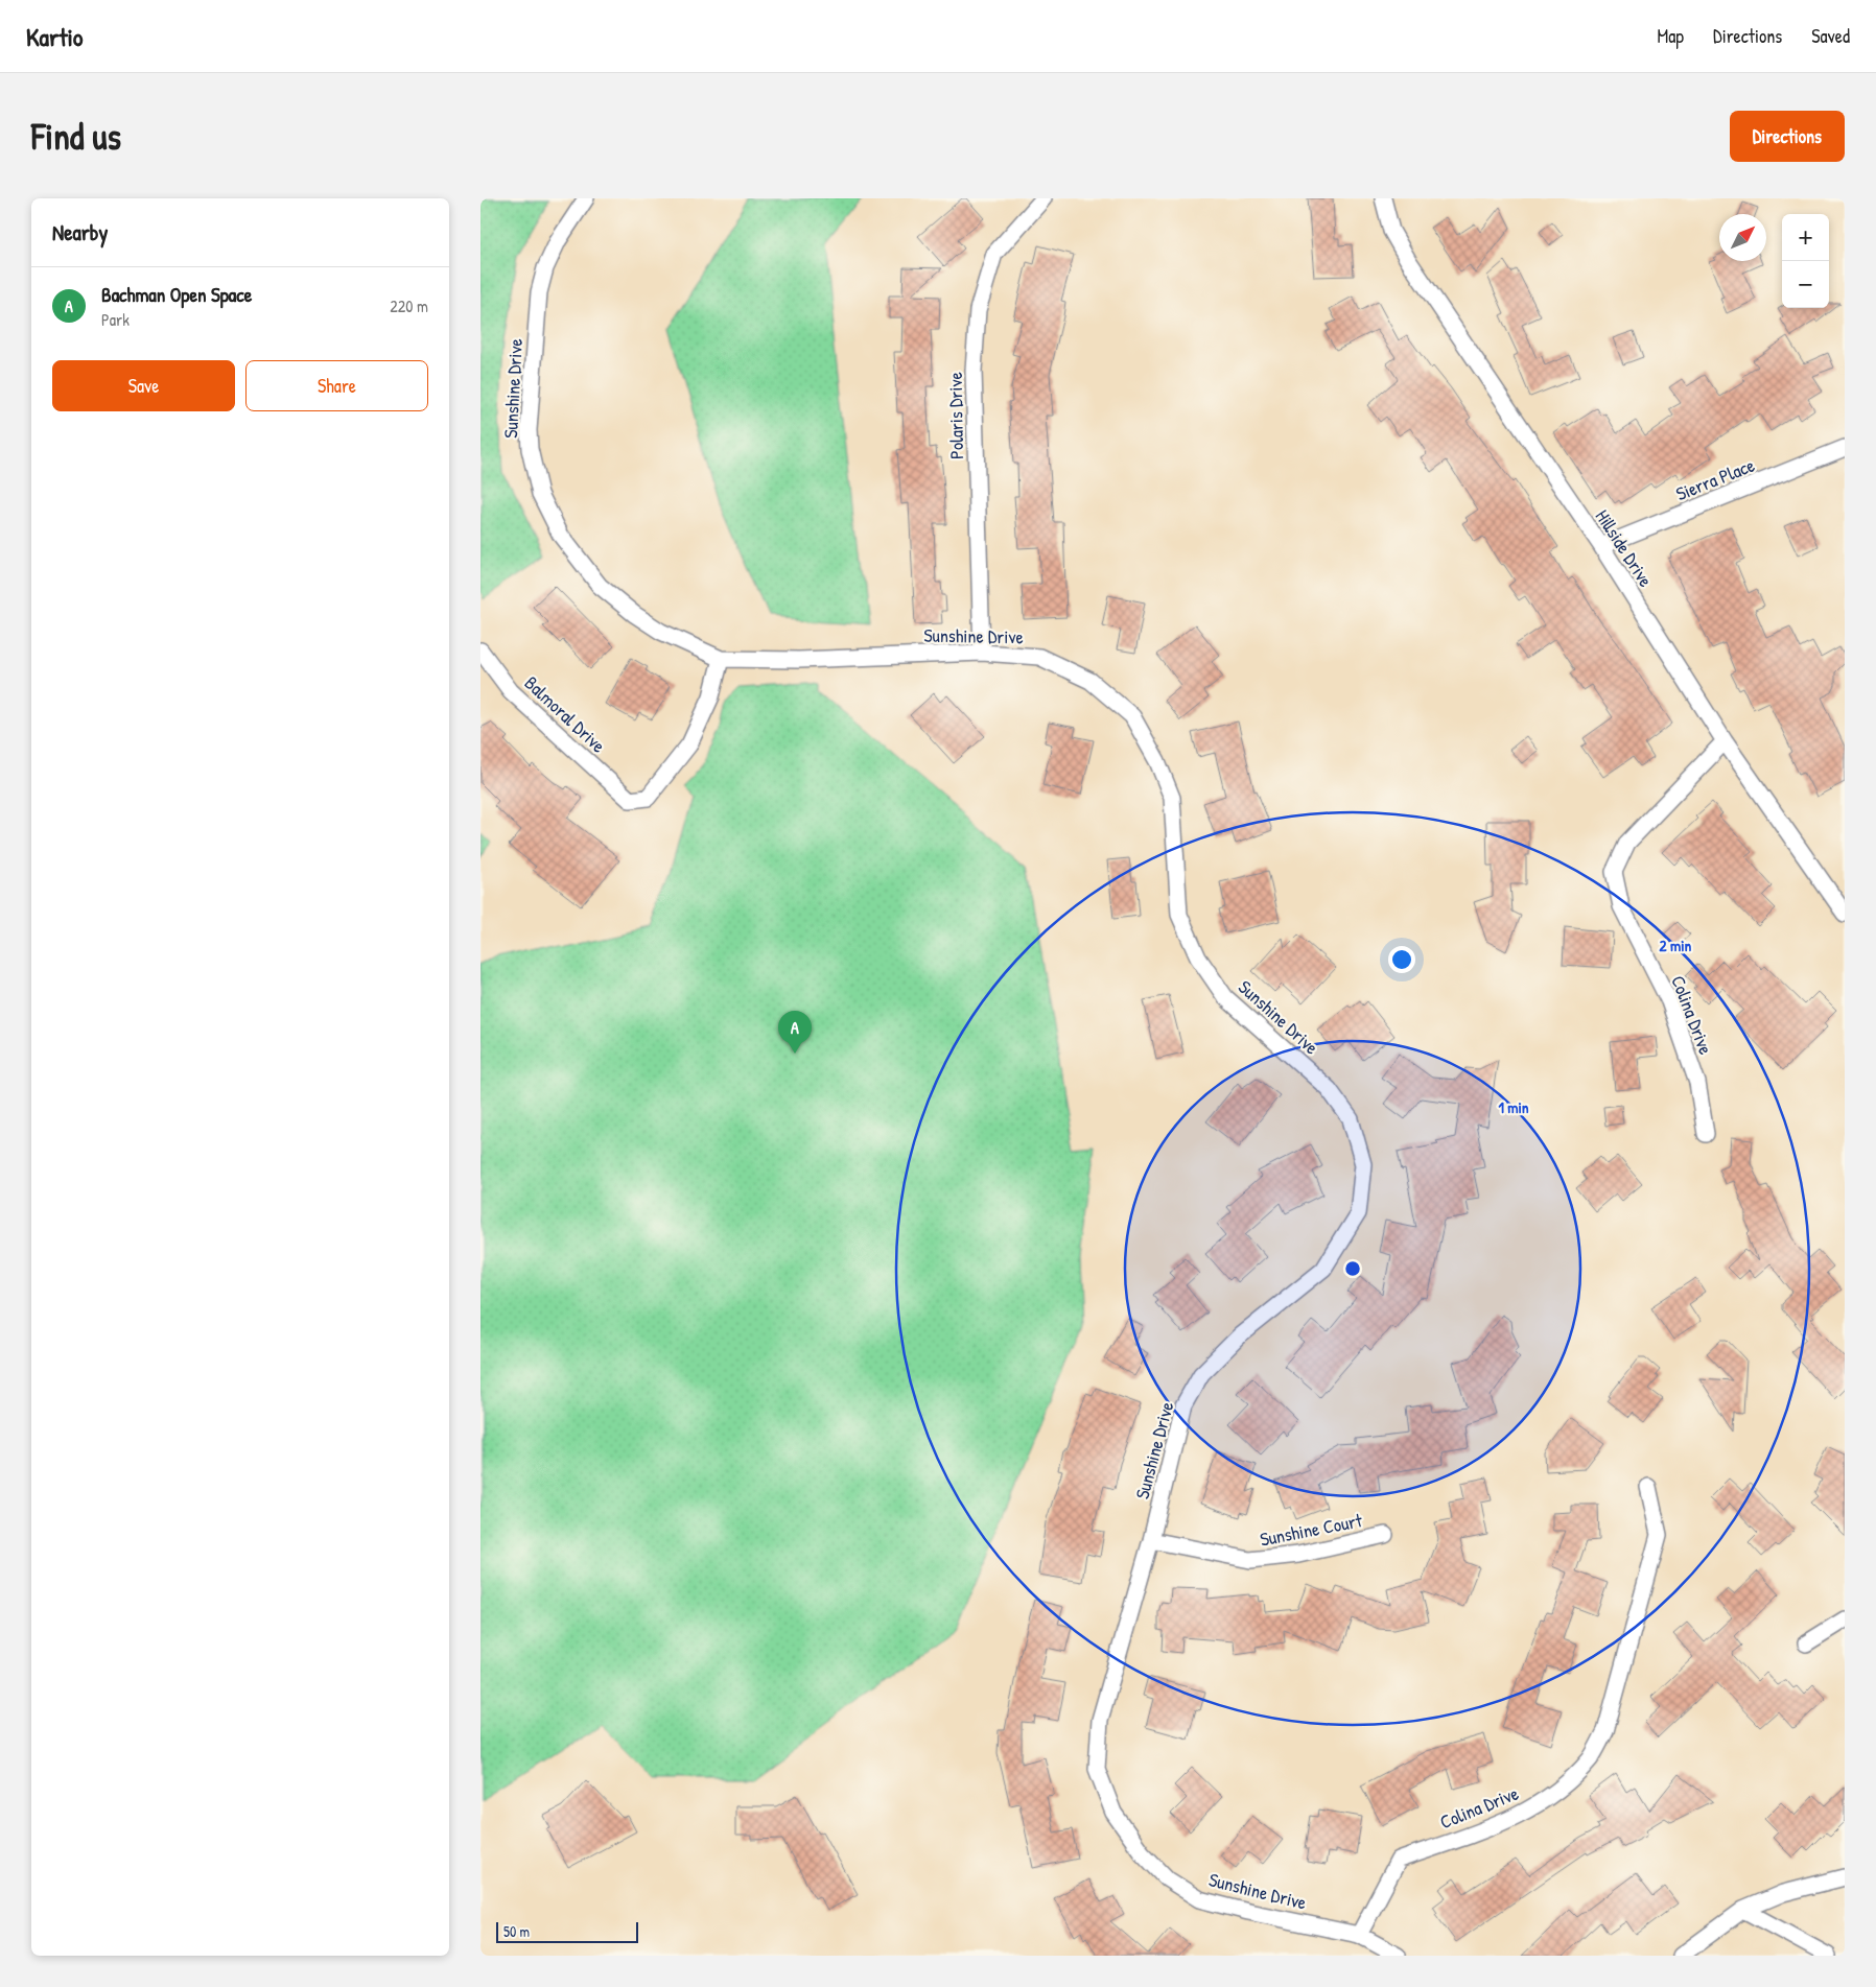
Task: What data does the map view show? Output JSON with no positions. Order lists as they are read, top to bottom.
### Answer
{
  "streets": {
    "street": [
      "Sunshine Drive",
      "Polaris Drive",
      "Sierra Place",
      "Hillside Drive",
      "Balmoral Drive",
      "Colina Drive",
      "Sunshine Court"
    ]
  },
  "crossings": [
    ["Sunshine Drive", "Polaris Drive"],
    ["Sunshine Drive", "Balmoral Drive"],
    ["Sunshine Drive", "Colina Drive"],
    ["Sunshine Drive", "Sunshine Court"],
    ["Sierra Place", "Hillside Drive"],
    ["Hillside Drive", "Colina Drive"]
  ],
  "scale_bar": "50 m",
  "north": "top right",
  "page": {
    "header": "Kartio",
    "nav": ["Map", "Directions", "Saved"],
    "buttons": [
      "Directions",
      ["Save", "Share"]
    ],
    "title": "Find us",
    "heading": "Nearby",
    "map_buttons": ["+", "−"],
    "list": [
      {
        "mark": "A",
        "name": "Bachman Open Space",
        "note": "Park",
        "value": "220 m"
      }
    ],
    "pins": "A",
    "scale": "50 m"
  },
  "rings": ["2 min", "1 min"]
}
